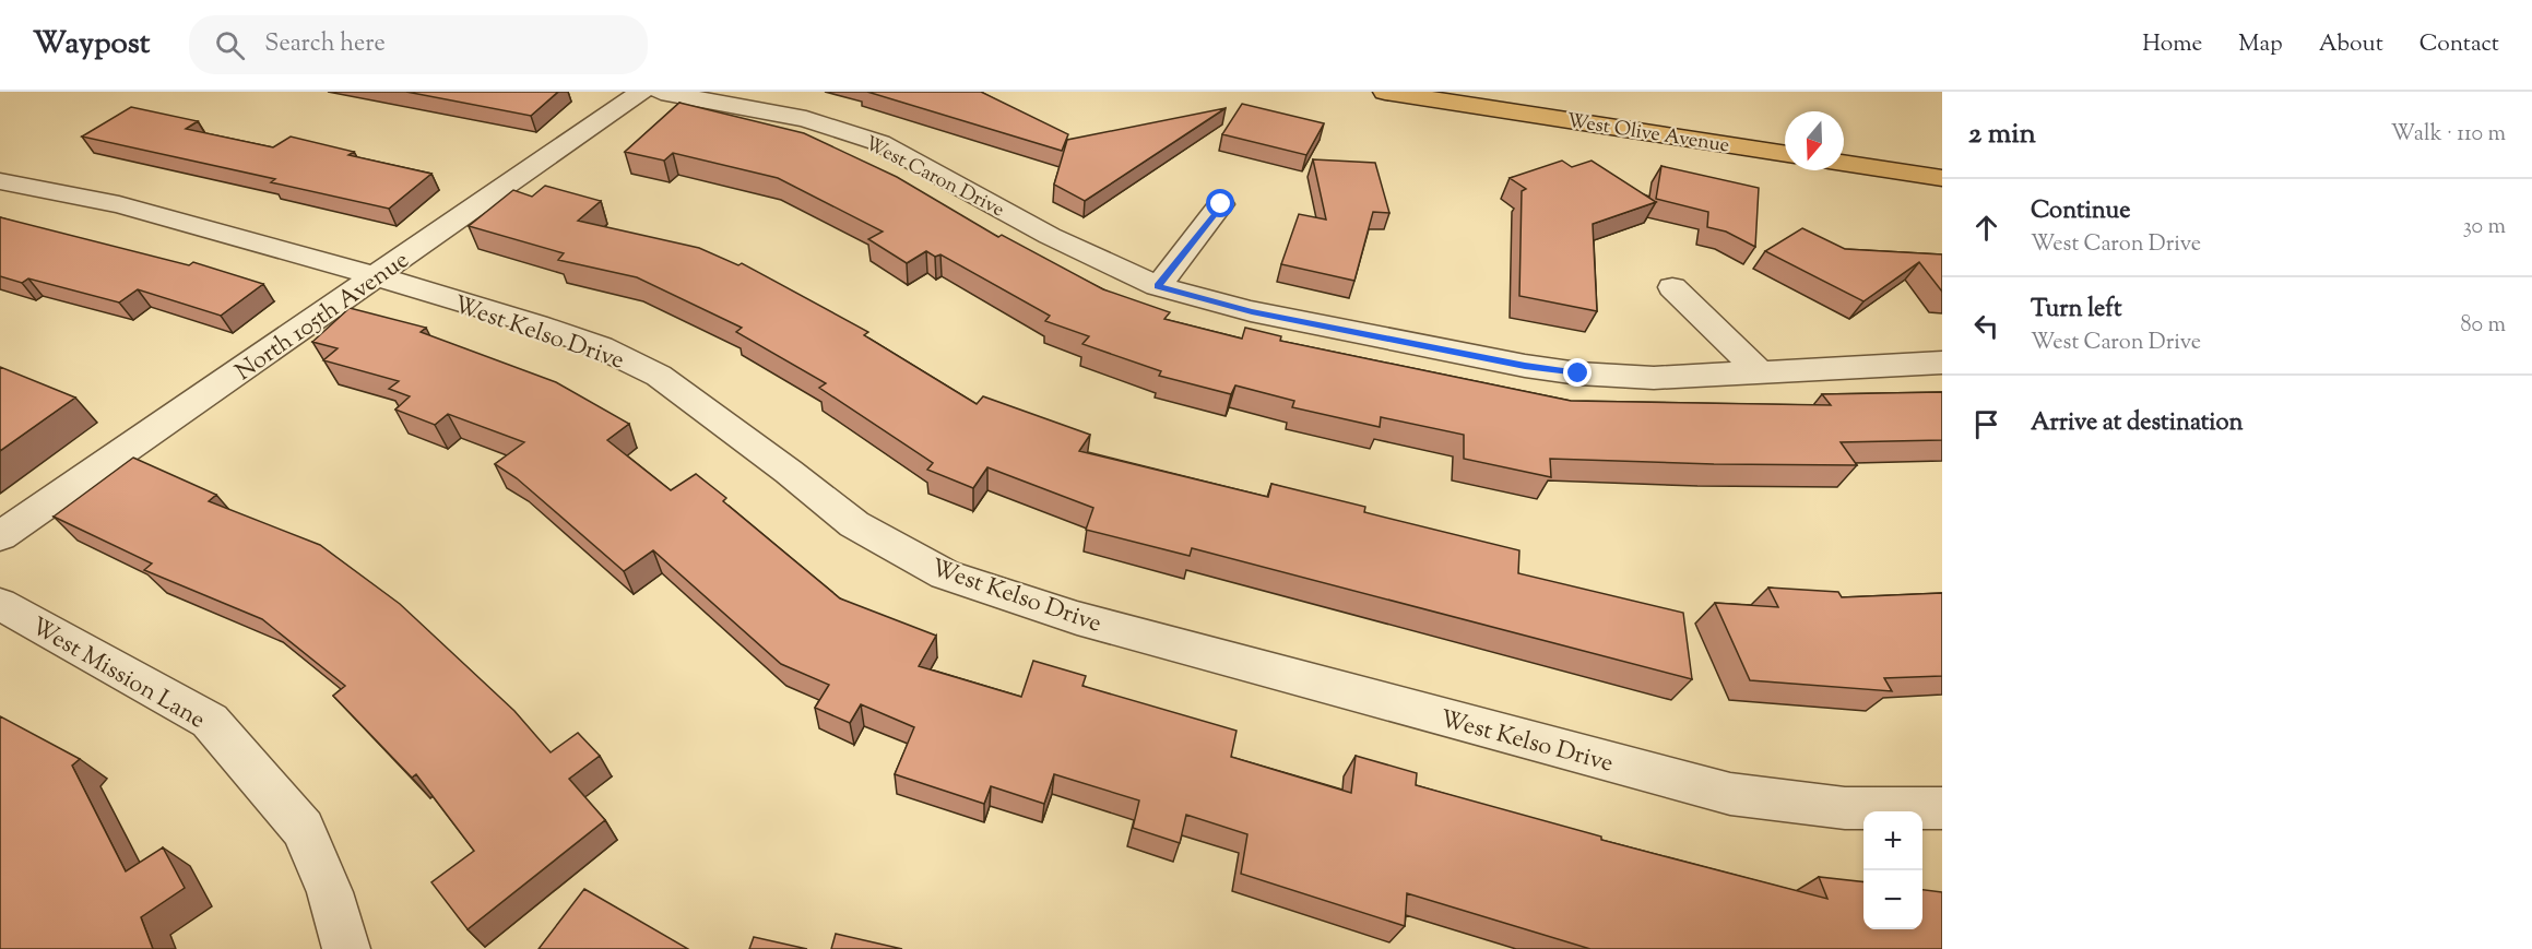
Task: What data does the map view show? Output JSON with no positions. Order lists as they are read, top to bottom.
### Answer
{
  "streets": {
    "main road": ["West Olive Avenue"],
    "street": [
      "West Caron Drive",
      "North 105th Avenue",
      "West Kelso Drive",
      "West Mission Lane"
    ]
  },
  "crossings": [
    ["North 105th Avenue", "West Kelso Drive"]
  ],
  "north": "bottom",
  "page": {
    "header": "Waypost",
    "search": "Search here",
    "nav": [
      "Home",
      "Map",
      "About",
      "Contact"
    ],
    "heading": ["2 min", "Walk · 110 m"],
    "list": [
      ["Continue", "West Caron Drive", "30 m"],
      ["Turn left", "West Caron Drive", "80 m"],
      "Arrive at destination"
    ],
    "map_buttons": ["+", "−"]
  }
}
